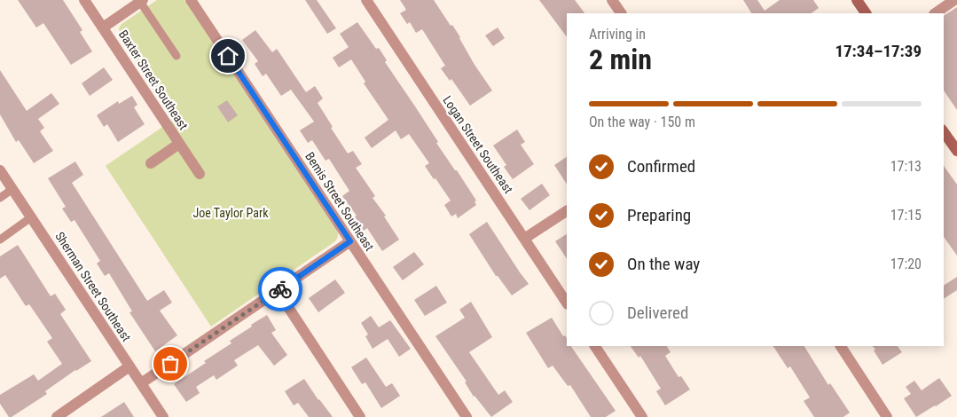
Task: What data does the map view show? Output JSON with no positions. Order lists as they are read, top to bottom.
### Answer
{
  "streets": {
    "street": [
      "Baxter Street Southeast",
      "Logan Street Southeast",
      "Bemis Street Southeast",
      "Sherman Street Southeast"
    ]
  },
  "parks": ["Joe Taylor Park"],
  "page": {
    "heading": ["2 min", "Arriving in", "17:34–17:39"],
    "bar": "On the way · 150 m",
    "list": [
      ["Confirmed", "17:13"],
      ["Preparing", "17:15"],
      ["On the way", "17:20"],
      "Delivered"
    ]
  }
}
